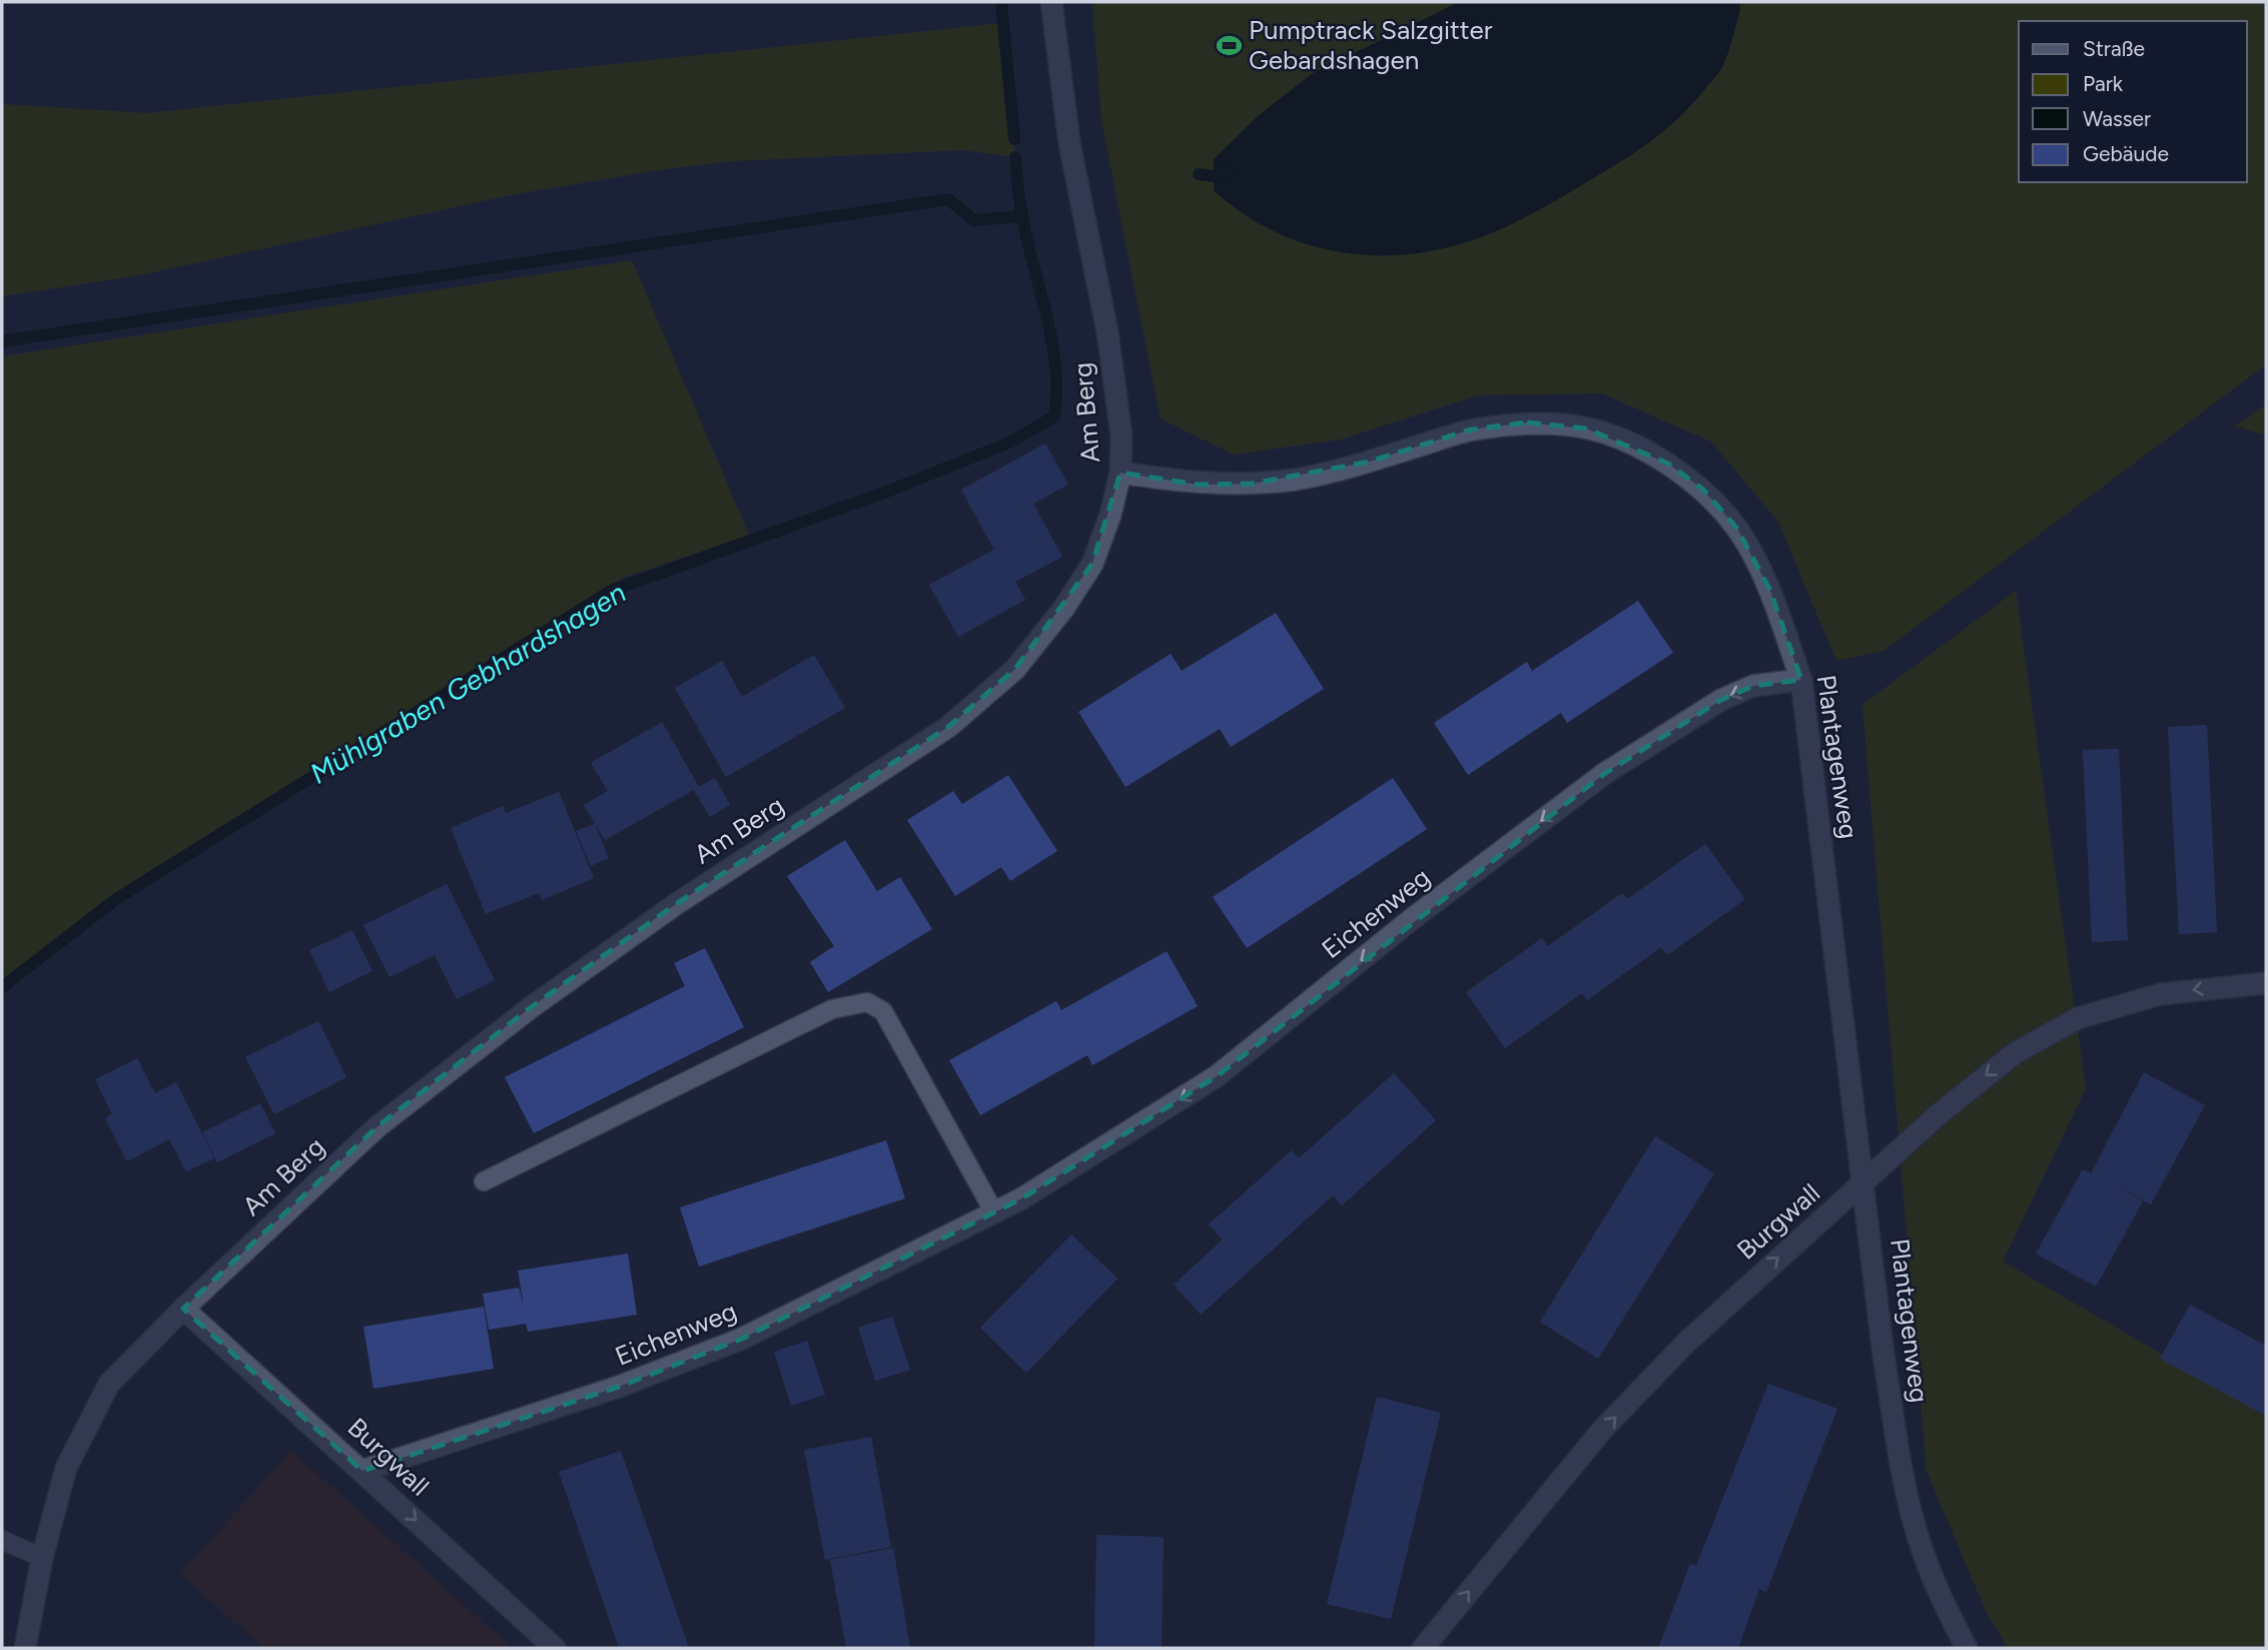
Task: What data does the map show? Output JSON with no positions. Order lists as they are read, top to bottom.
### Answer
{
  "streets": {
    "street": [
      "Am Berg",
      "Plantagenweg",
      "Eichenweg",
      "Burgwall"
    ]
  },
  "crossings": [
    ["Am Berg", "Plantagenweg"],
    ["Am Berg", "Burgwall"],
    ["Plantagenweg", "Eichenweg"],
    ["Plantagenweg", "Burgwall"],
    ["Eichenweg", "Burgwall"]
  ],
  "one_way": ["Eichenweg"],
  "water": ["Mühlgraben Gebhardshagen"],
  "places": {
    "sports": ["Pumptrack Salzgitter Gebardshagen"]
  },
  "legend": [
    "Straße",
    "Park",
    "Wasser",
    "Gebäude"
  ]
}
